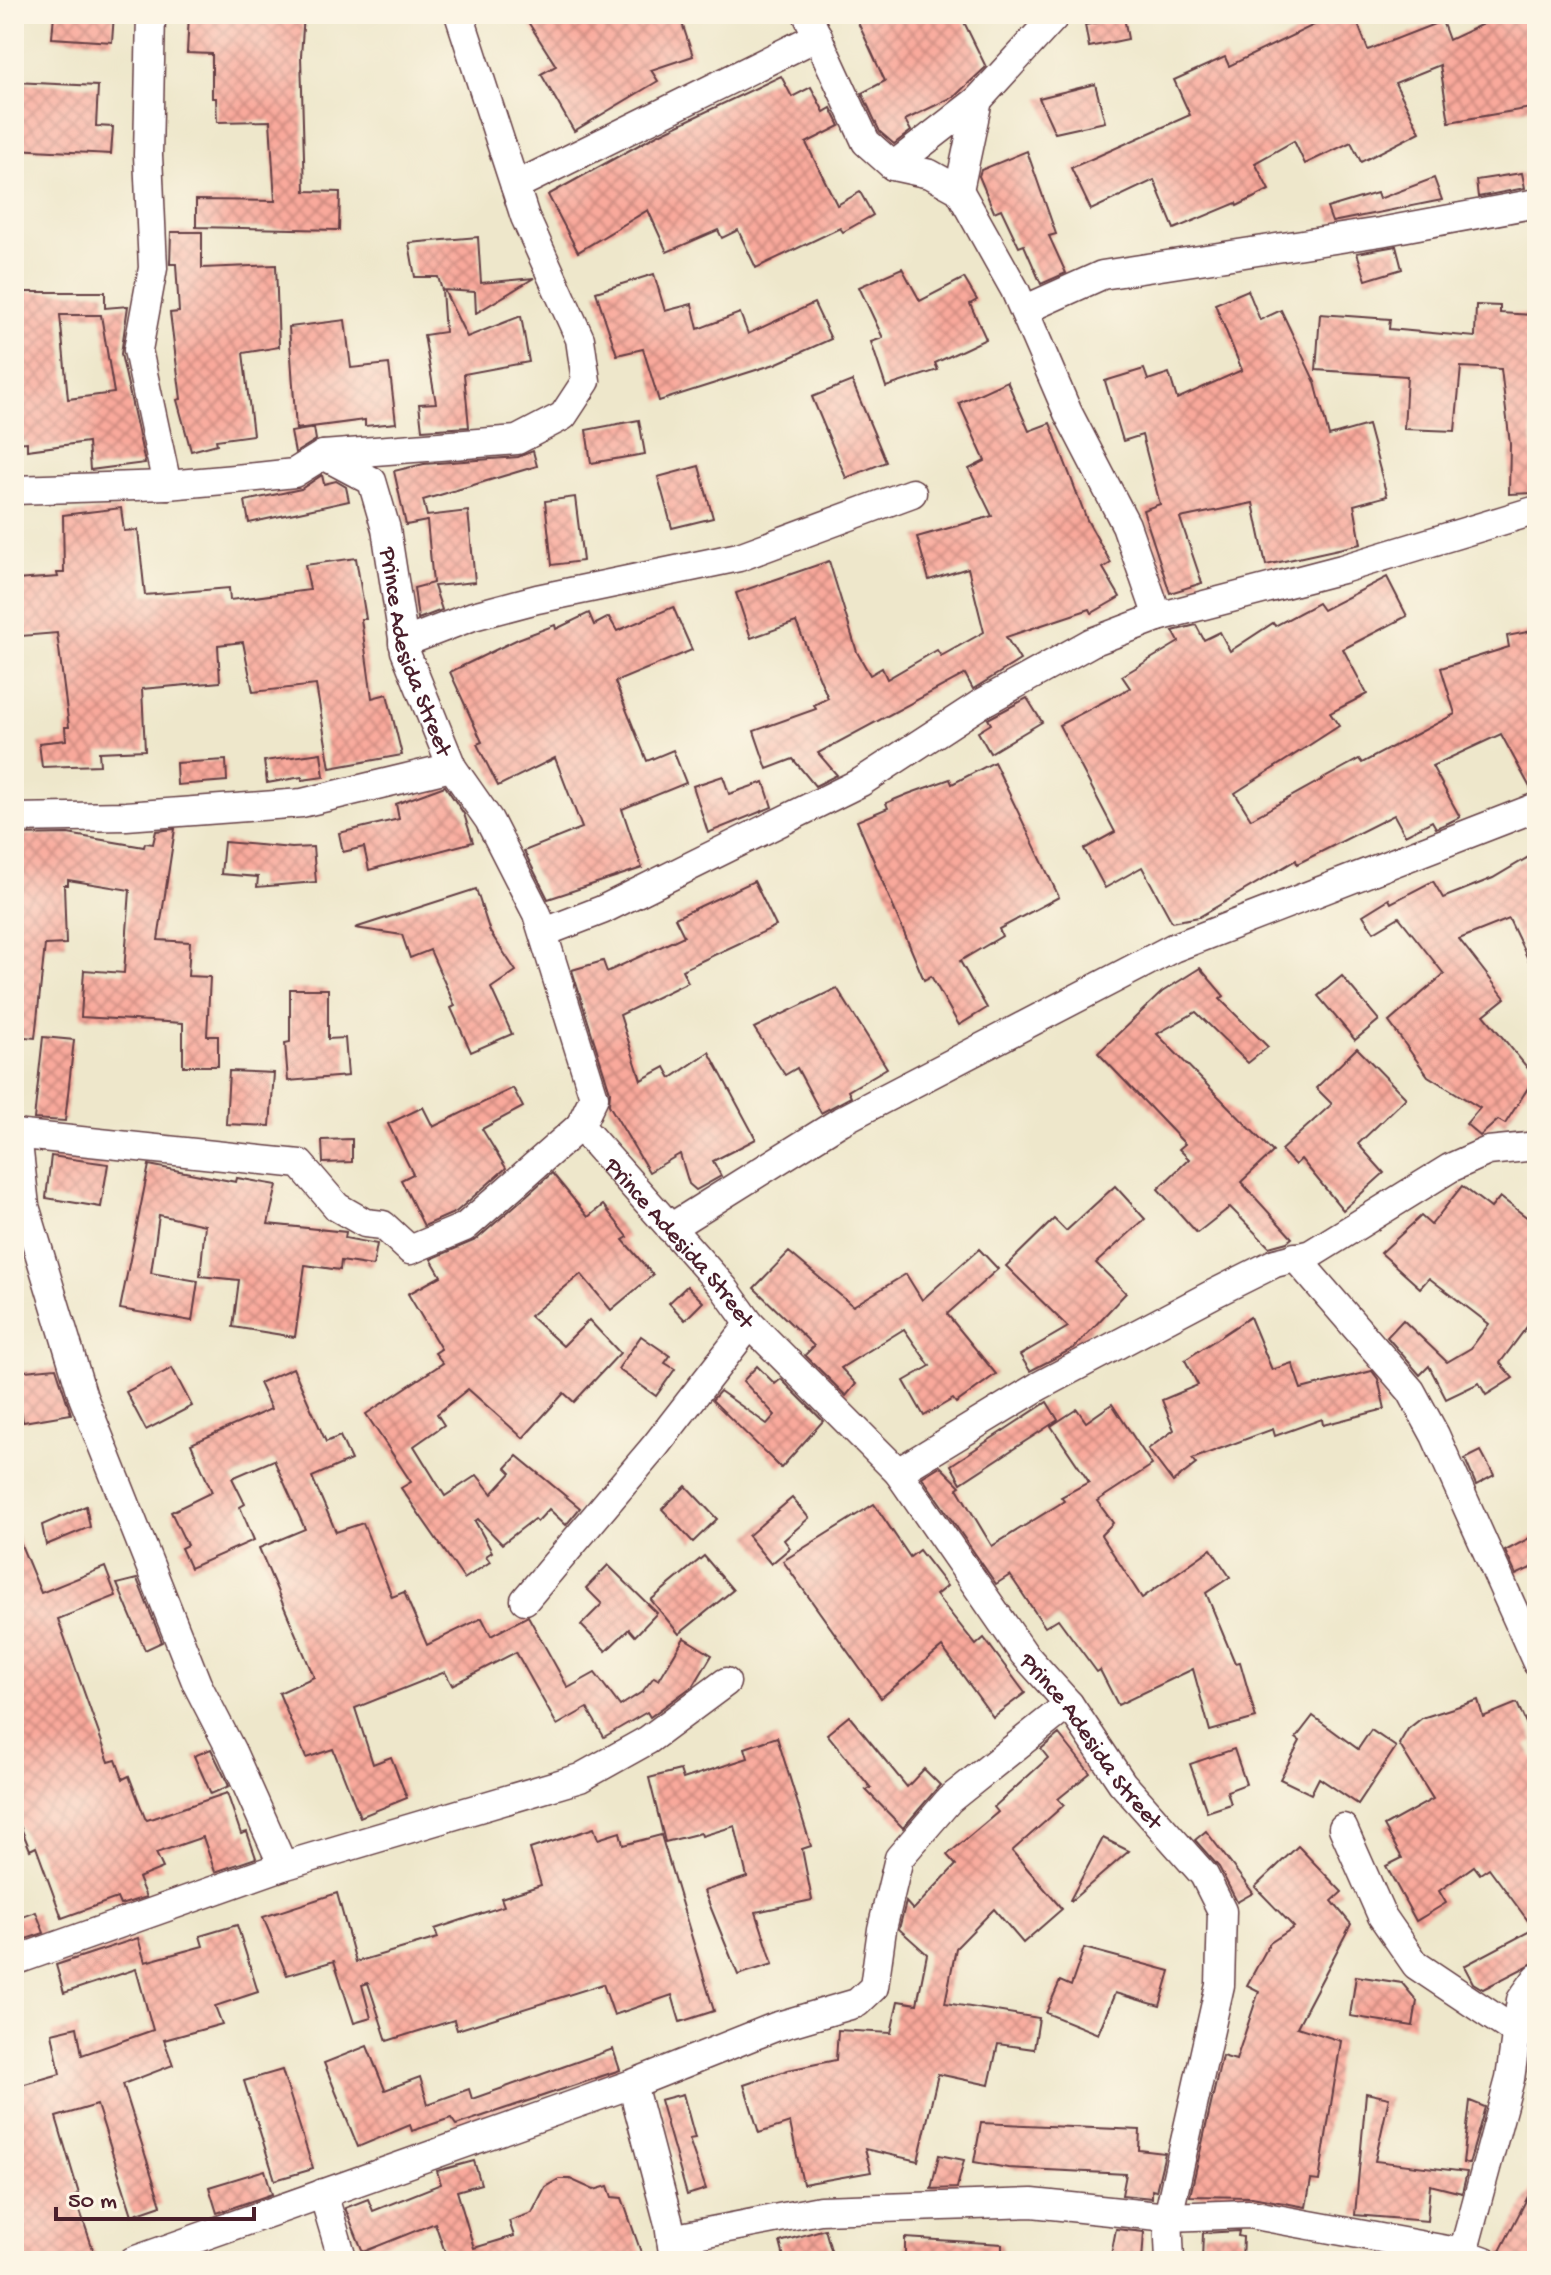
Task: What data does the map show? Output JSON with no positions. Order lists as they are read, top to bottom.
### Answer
{
  "streets": {
    "street": ["Prince Adesida Street"]
  },
  "scale_bar": "50 m"
}
